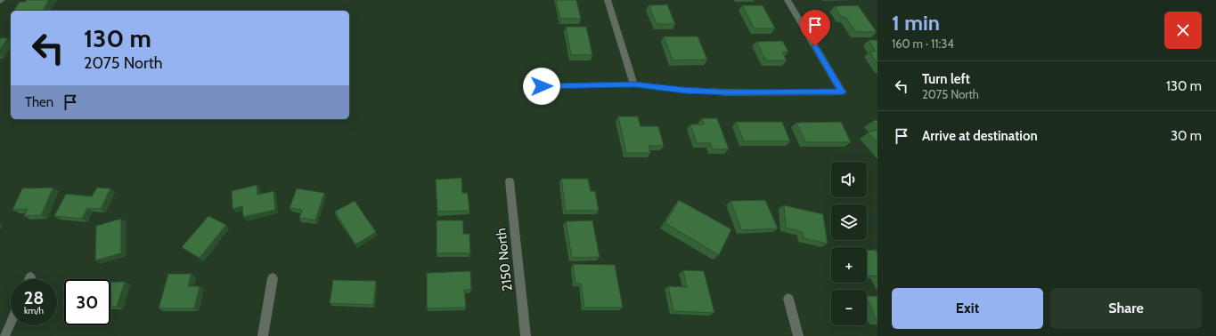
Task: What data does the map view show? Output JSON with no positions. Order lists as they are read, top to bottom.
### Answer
{
  "streets": {
    "street": ["2150 North"]
  },
  "page": {
    "heading": ["1 min", "160 m · 11:34"],
    "turn": ["130 m", "2075 North"],
    "list": [
      {
        "name": "Turn left",
        "note": "2075 North",
        "value": "130 m"
      },
      {
        "name": "Arrive at destination",
        "value": "30 m"
      }
    ],
    "then": "Then",
    "map_buttons": ["+", "−"],
    "speed": "28 km/h",
    "limit": "30",
    "buttons": ["Exit", "Share"]
  }
}
